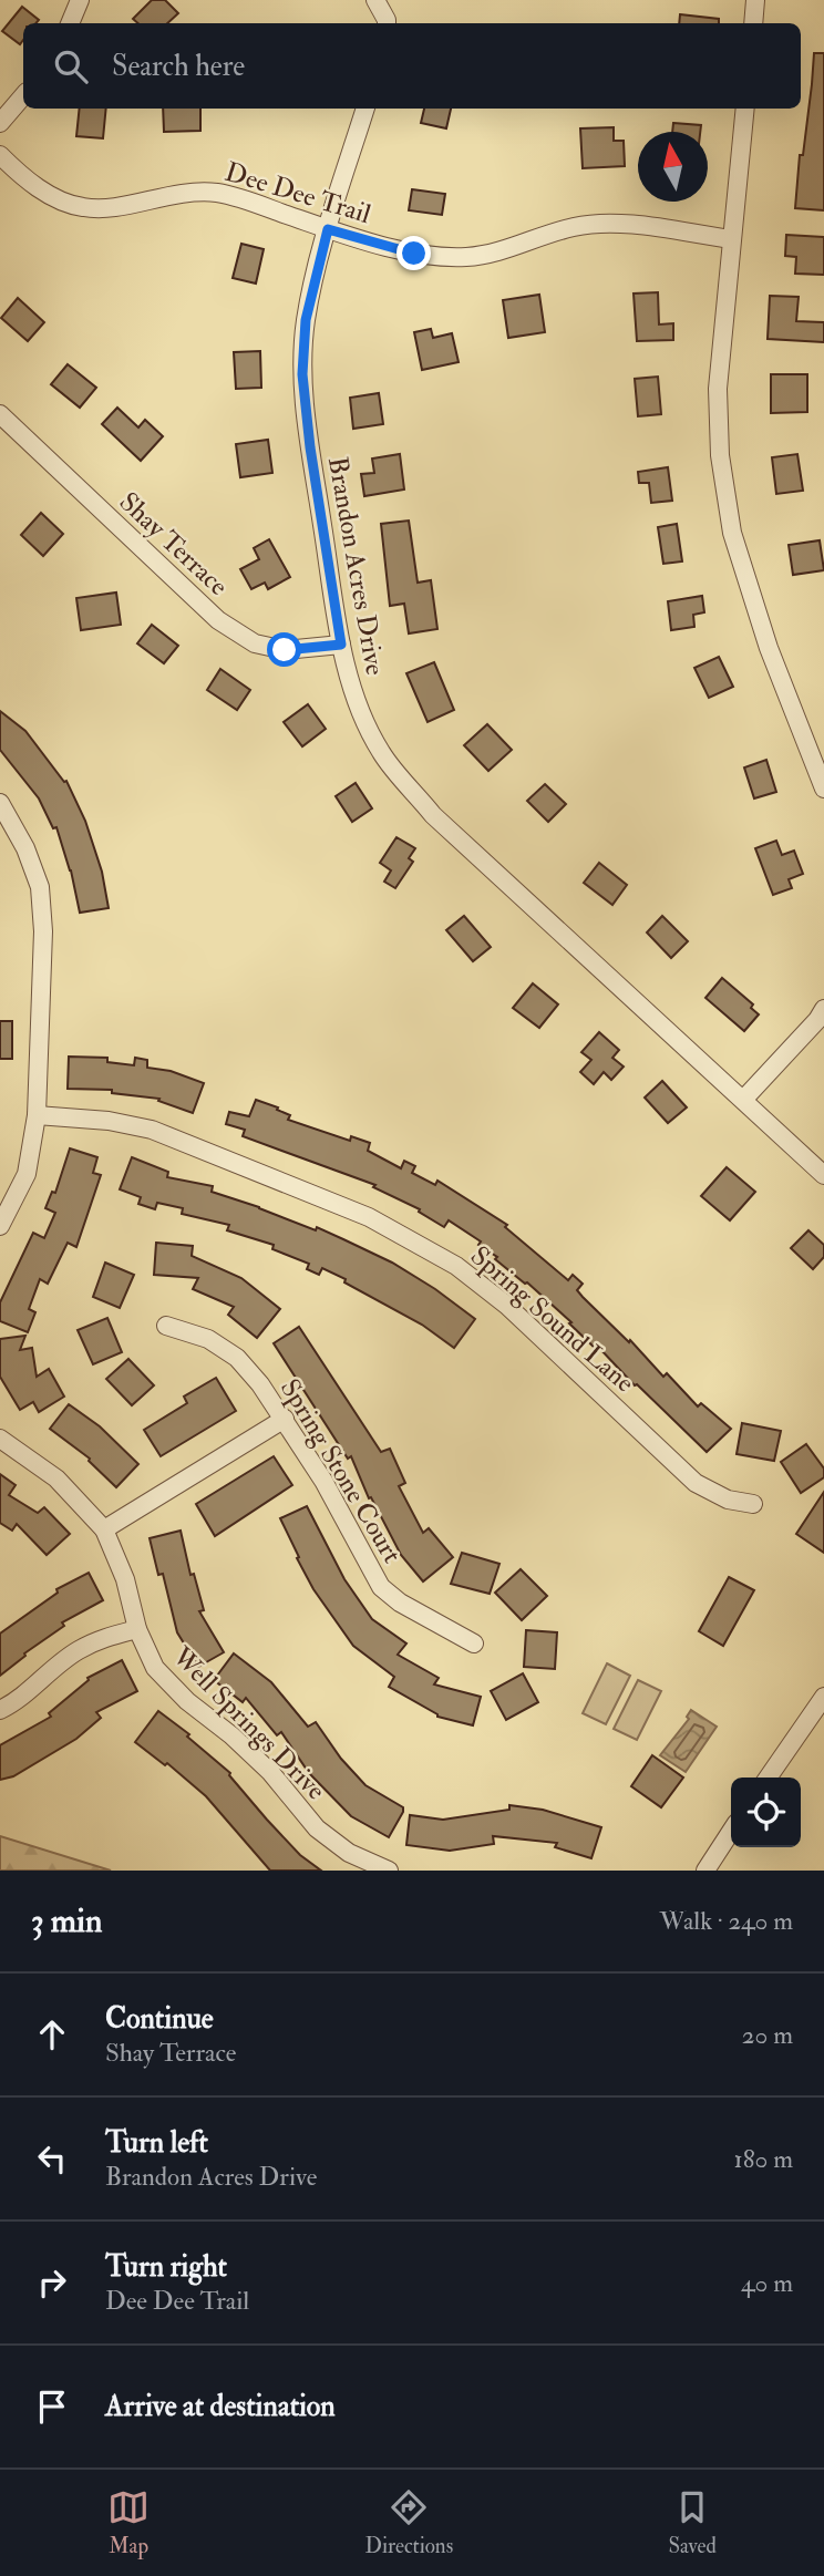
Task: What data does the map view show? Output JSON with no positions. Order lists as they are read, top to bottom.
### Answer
{
  "streets": {
    "street": [
      "Dee Dee Trail",
      "Shay Terrace",
      "Brandon Acres Drive",
      "Spring Sound Lane",
      "Spring Stone Court",
      "Well Springs Drive"
    ]
  },
  "crossings": [
    ["Dee Dee Trail", "Brandon Acres Drive"],
    ["Shay Terrace", "Brandon Acres Drive"]
  ],
  "north": "top",
  "page": {
    "search": "Search here",
    "heading": ["3 min", "Walk · 240 m"],
    "list": [
      ["Continue", "Shay Terrace", "20 m"],
      ["Turn left", "Brandon Acres Drive", "180 m"],
      ["Turn right", "Dee Dee Trail", "40 m"],
      "Arrive at destination"
    ],
    "nav": ["Map", "Directions", "Saved"]
  }
}
